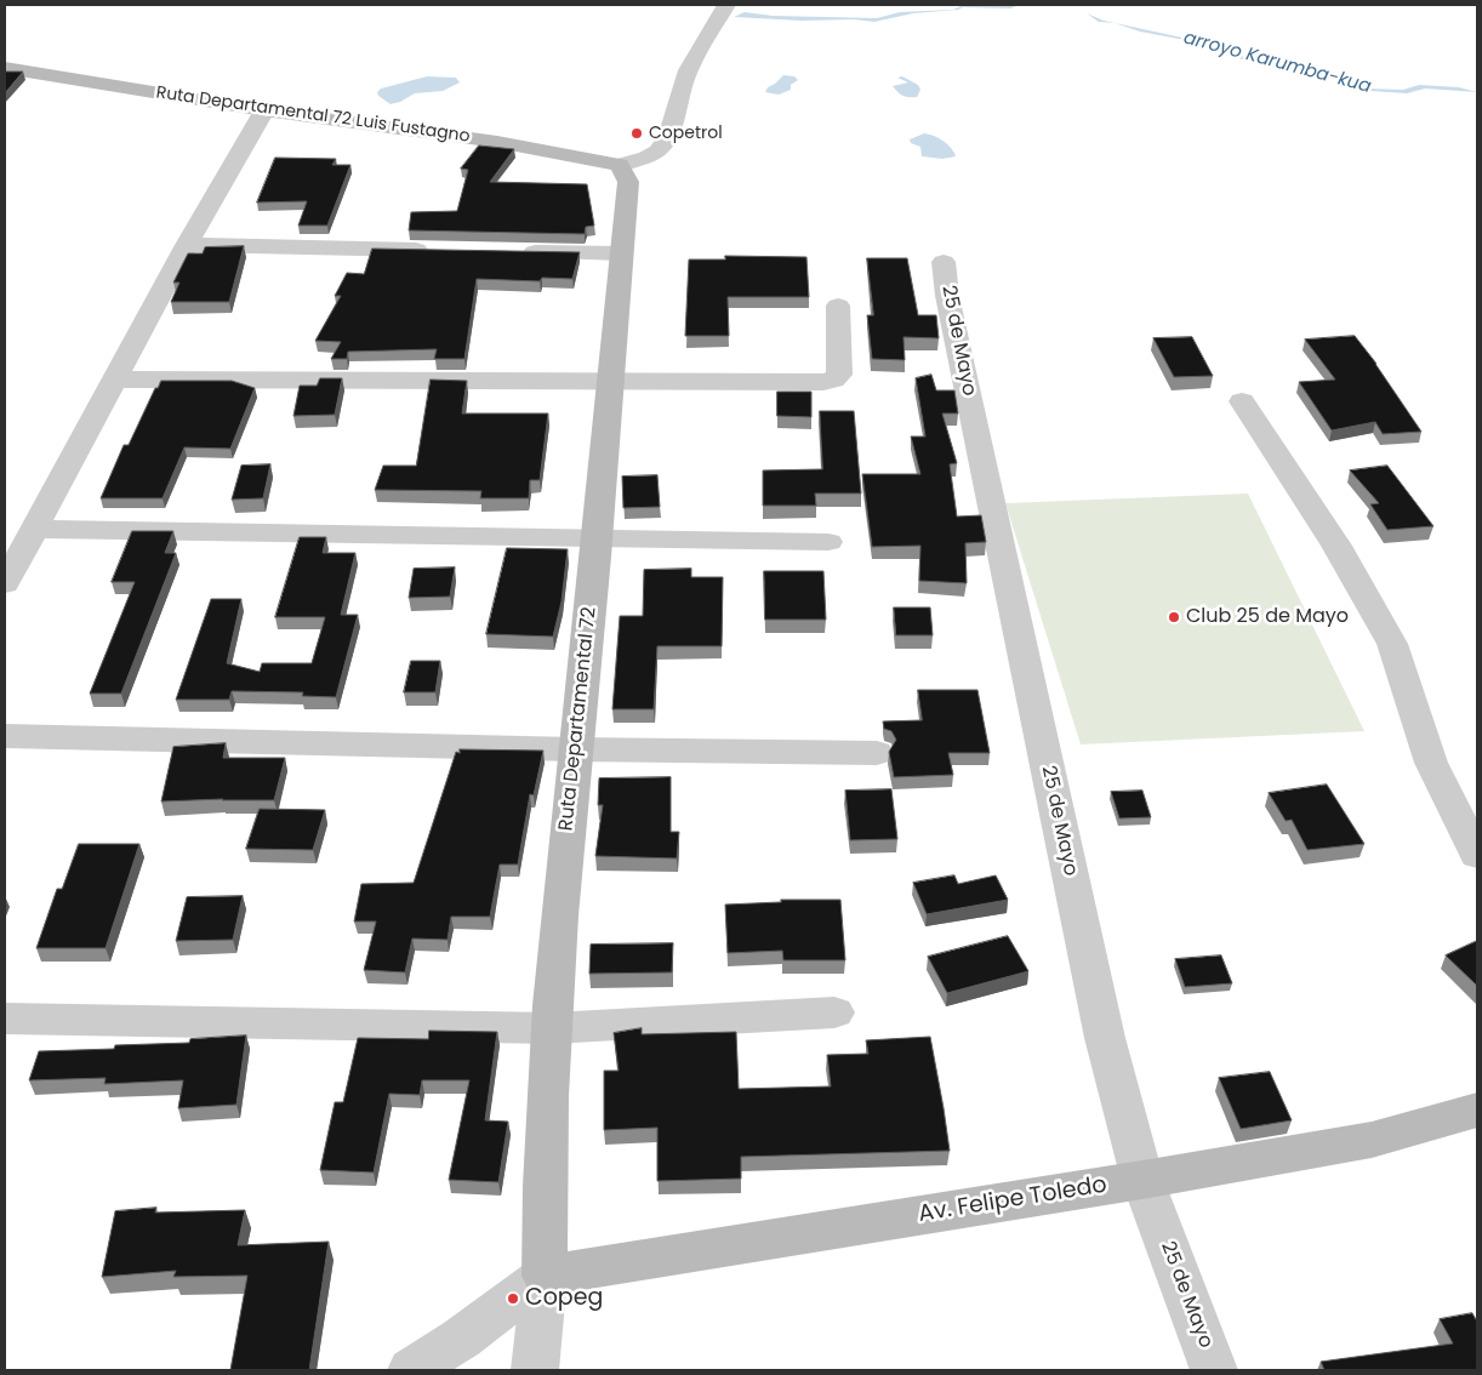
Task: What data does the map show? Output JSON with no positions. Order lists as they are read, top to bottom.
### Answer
{
  "streets": {
    "main road": ["Ruta Departamental 72 Luis Fustagno", "Ruta Departamental 72", "Av. Felipe Toledo"],
    "street": ["25 de Mayo"]
  },
  "crossings": [
    ["Ruta Departamental 72 Luis Fustagno", "Ruta Departamental 72"],
    ["25 de Mayo", "Av. Felipe Toledo"],
    ["Ruta Departamental 72", "Av. Felipe Toledo"]
  ],
  "water": ["arroyo Karumba-kua"],
  "places": ["Copetrol", "Club 25 de Mayo", "Copeg"]
}
